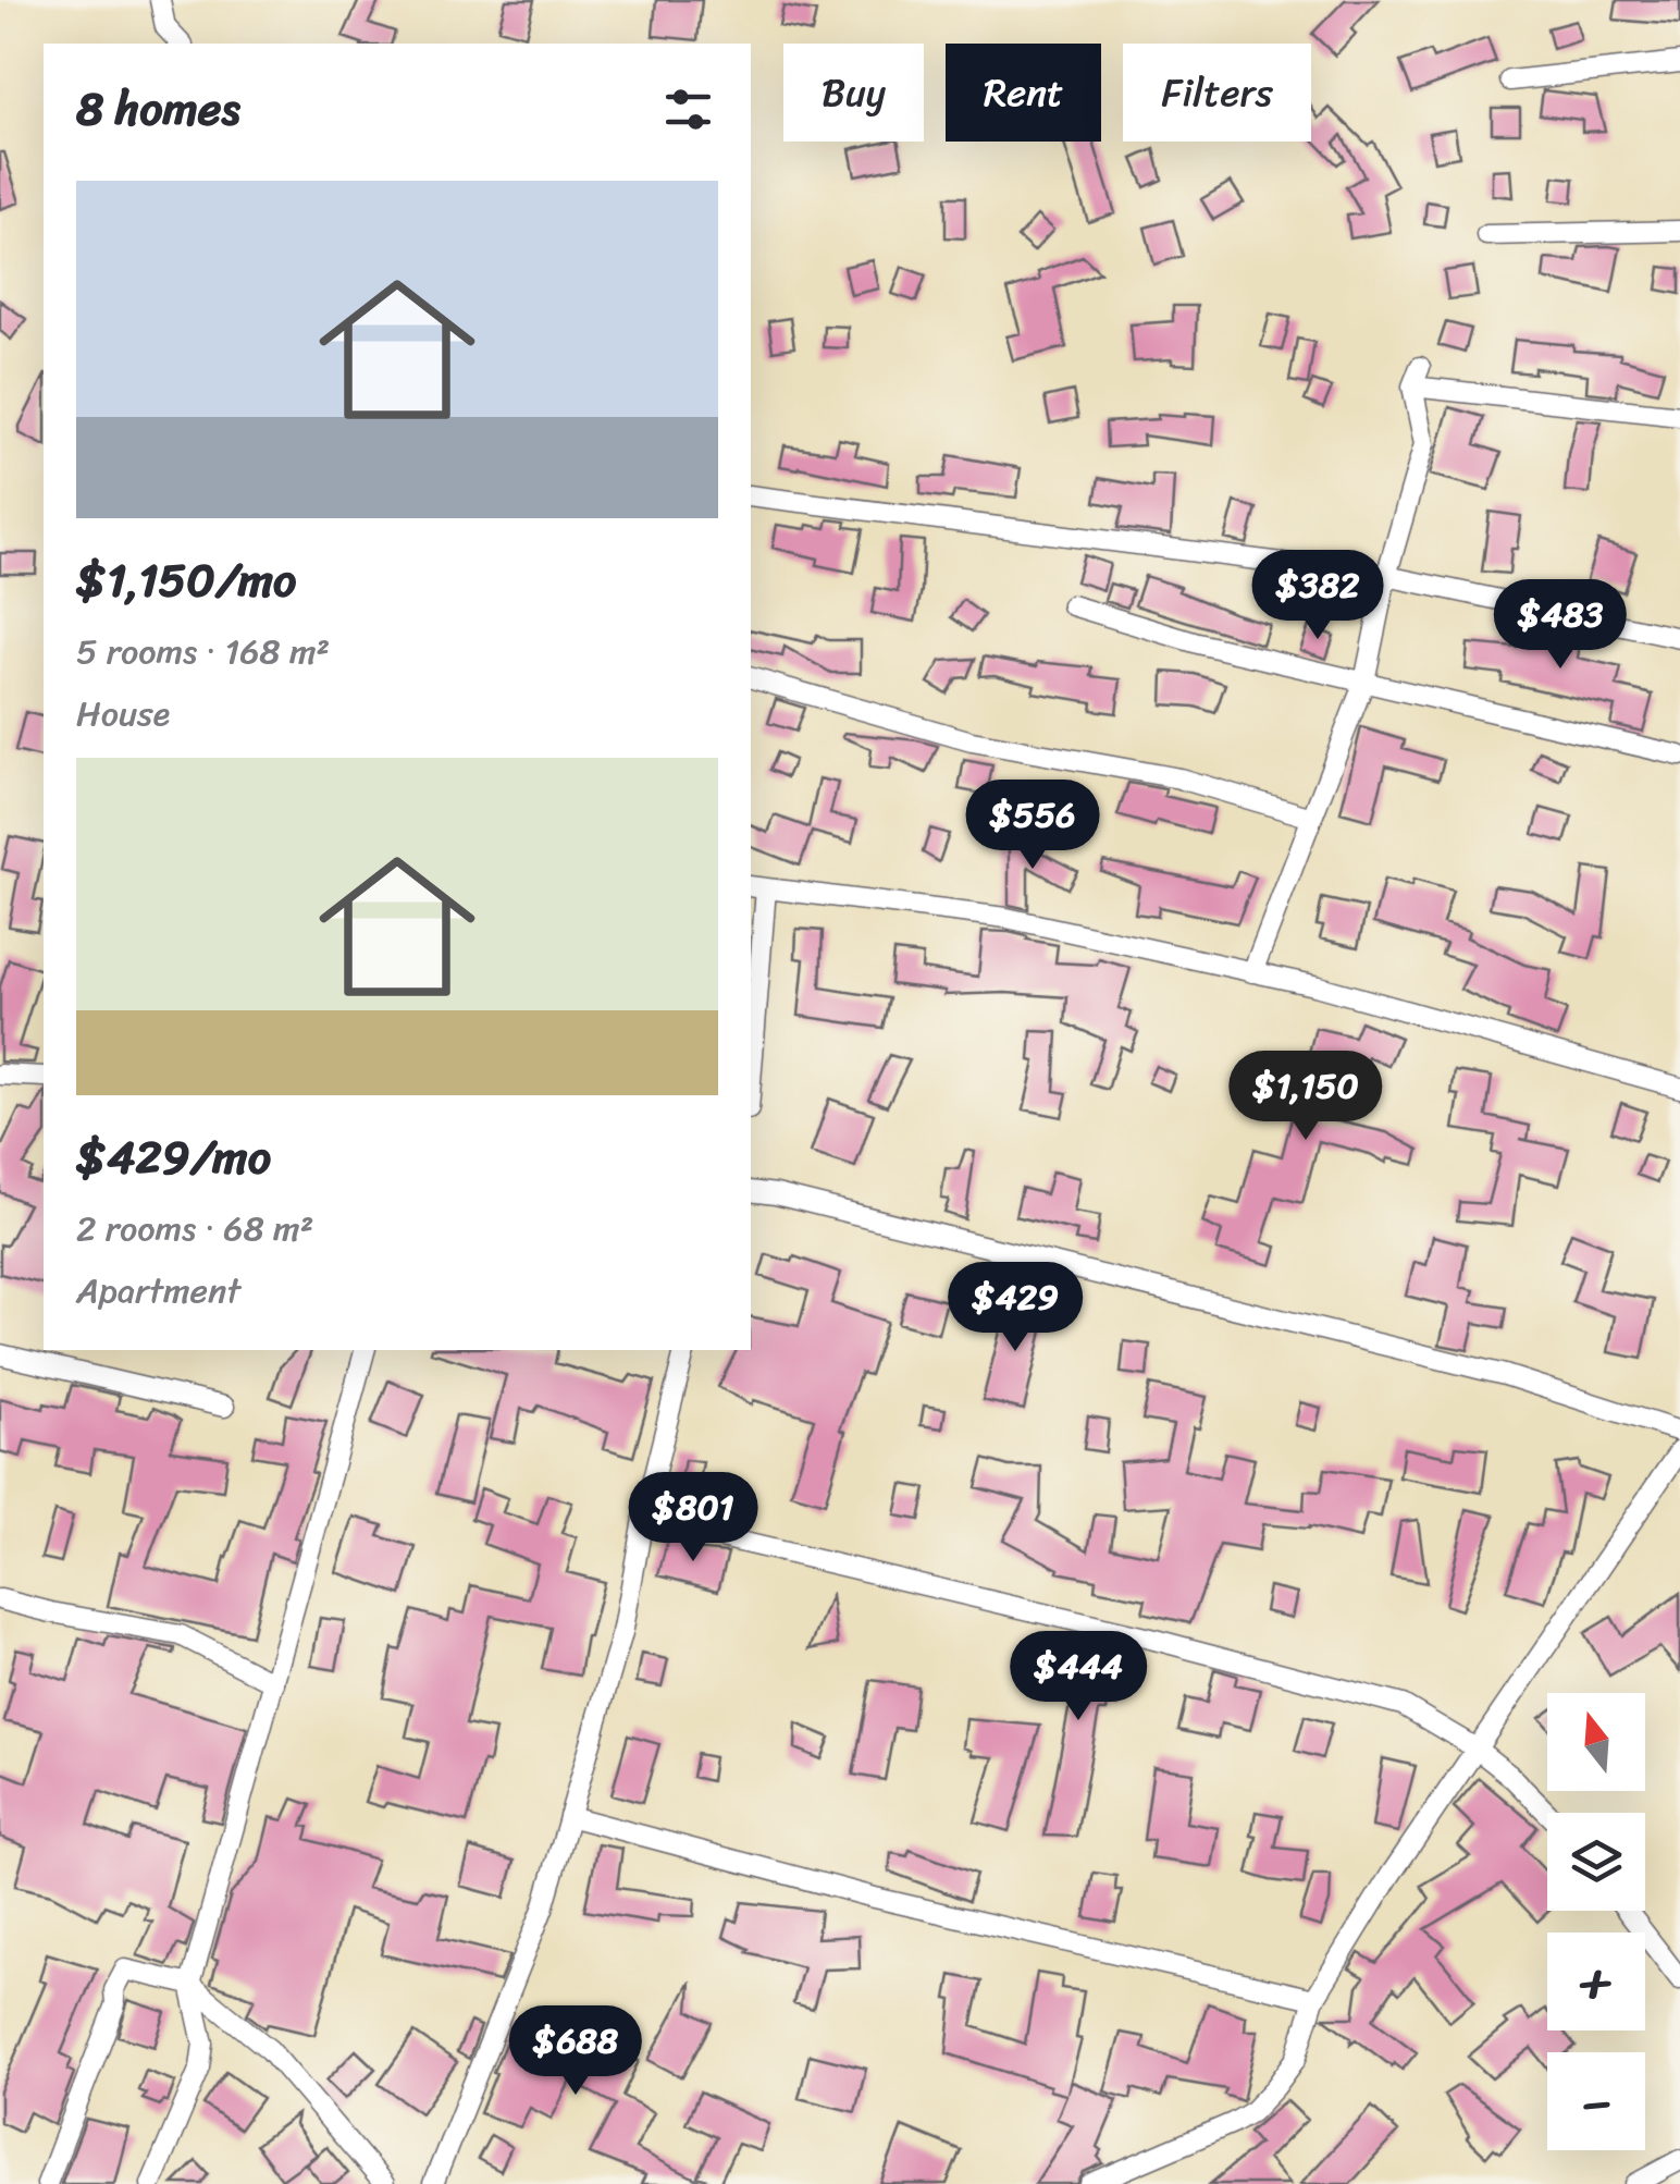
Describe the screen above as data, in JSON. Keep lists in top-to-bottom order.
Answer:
{
  "north": "top",
  "page": {
    "chip": ["Buy", "Rent", "Filters"],
    "heading": "8 homes",
    "list": [
      {
        "name": "$1,150/mo",
        "note": "5 rooms · 168 m² · House"
      },
      {
        "name": "$429/mo",
        "note": "2 rooms · 68 m² · Apartment"
      }
    ],
    "price": [
      "$382",
      "$483",
      "$556",
      "$1,150",
      "$429",
      "$801",
      "$444",
      "$688"
    ],
    "map_buttons": ["+", "−"]
  }
}
